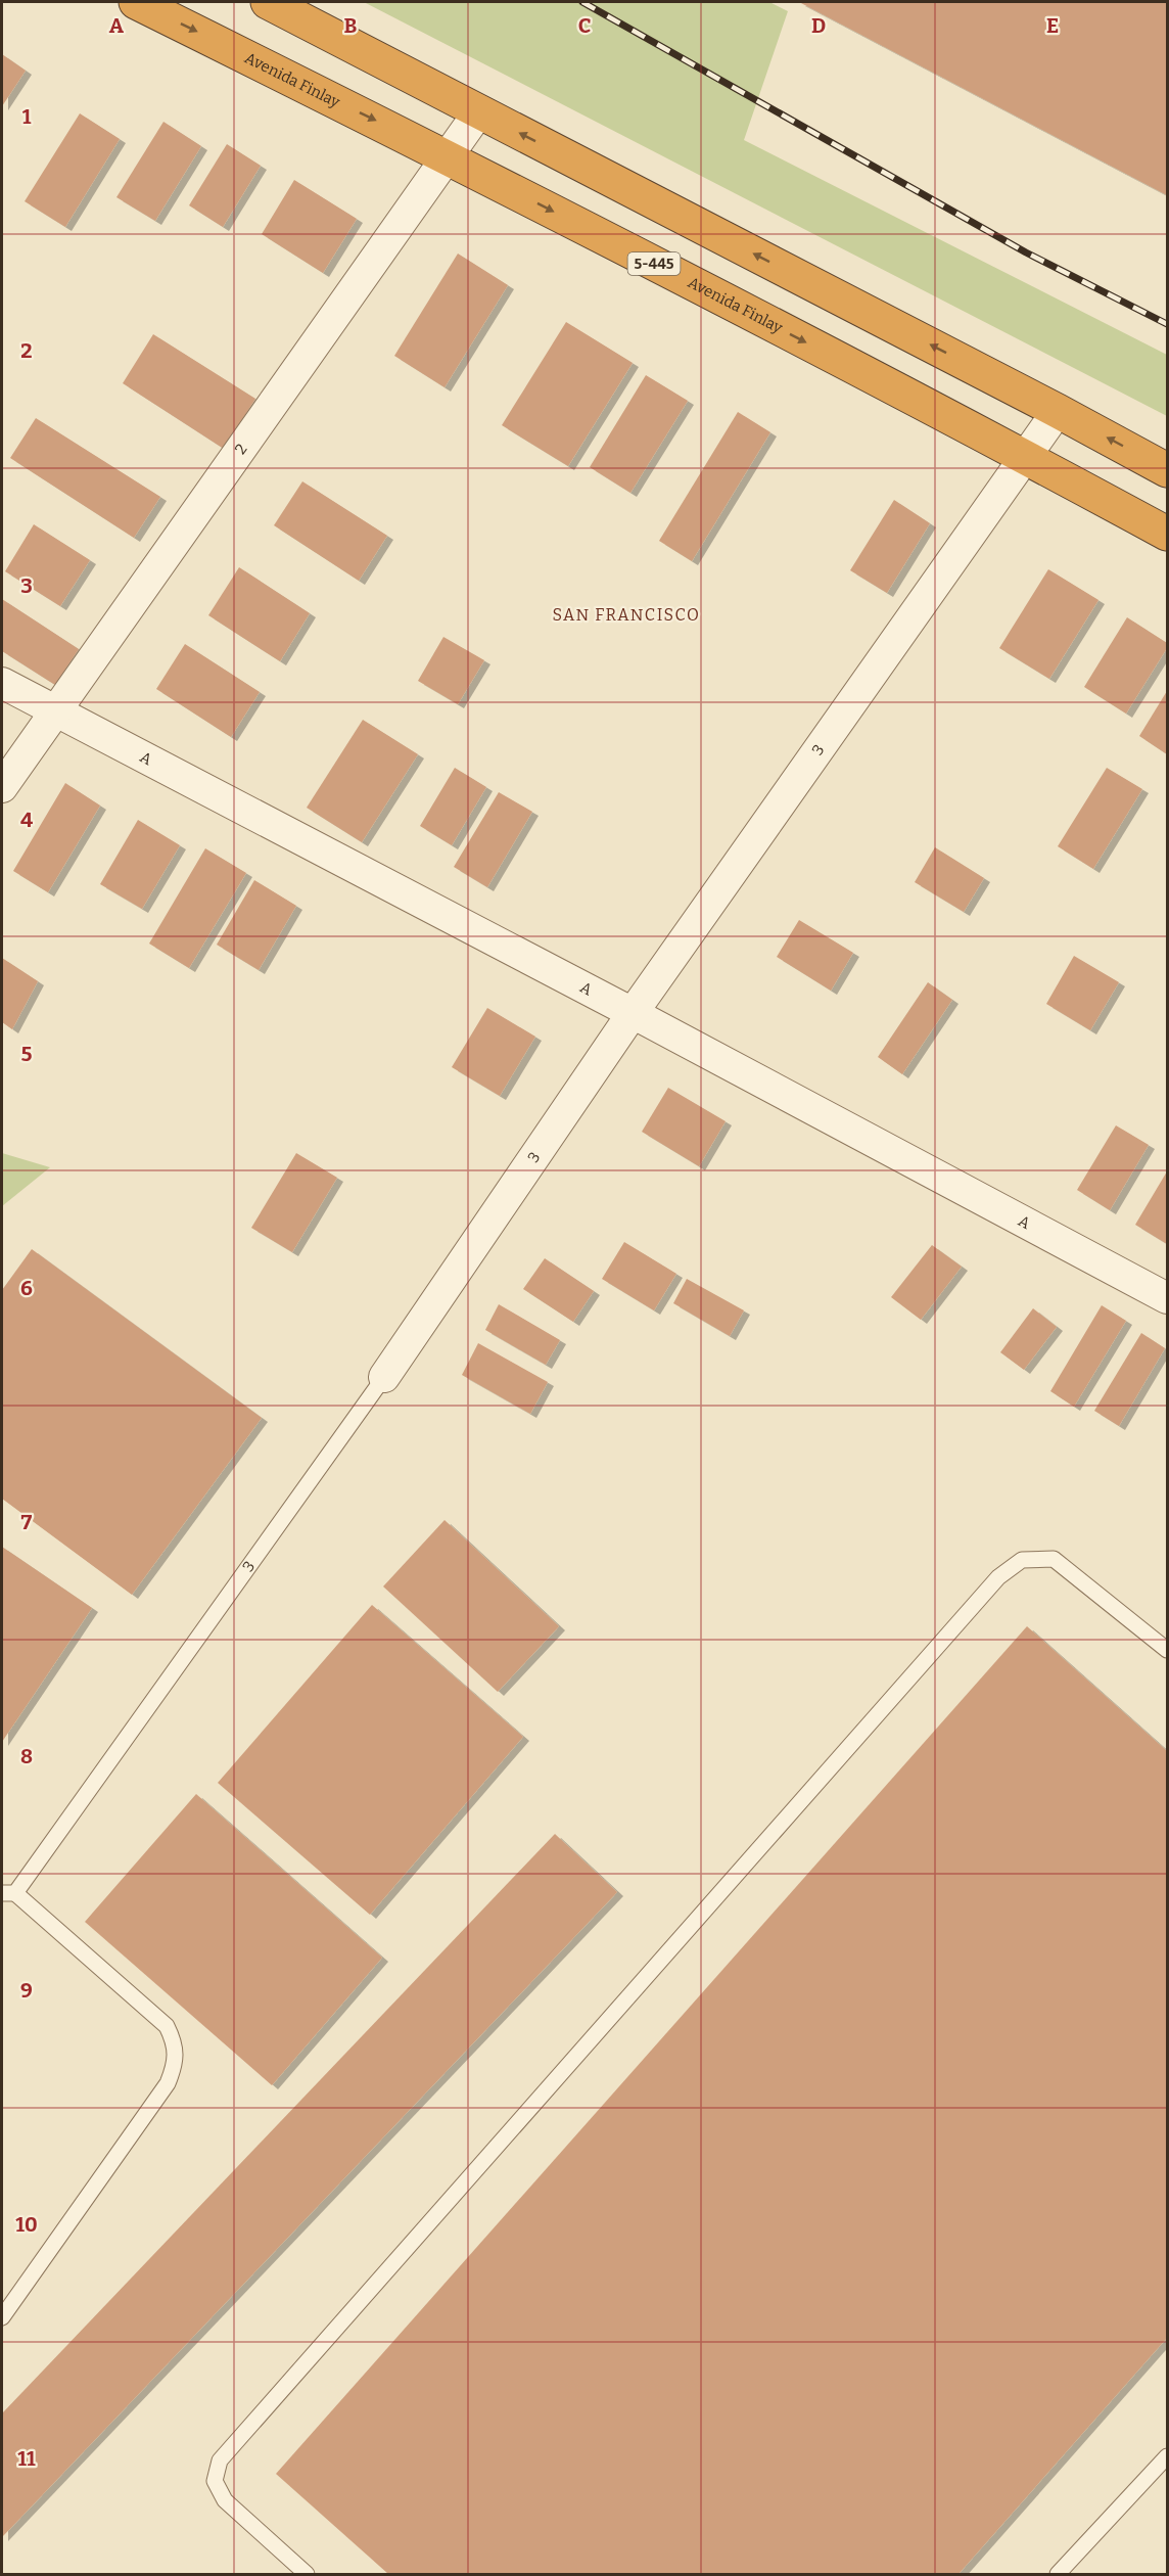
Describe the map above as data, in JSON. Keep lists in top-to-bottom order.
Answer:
{
  "streets": {
    "highway": ["Avenida Finlay", "5-445"],
    "street": ["2", "3", "A"]
  },
  "crossings": [
    ["Avenida Finlay", "2"],
    ["Avenida Finlay", "3"],
    ["2", "A"],
    ["3", "A"]
  ],
  "districts": ["SAN FRANCISCO"],
  "grid": {
    "columns": [
      "A",
      "B",
      "C",
      "D",
      "E"
    ],
    "rows": [
      "1",
      "2",
      "3",
      "4",
      "5",
      "6",
      "7",
      "8",
      "9",
      "10",
      "11"
    ]
  }
}
